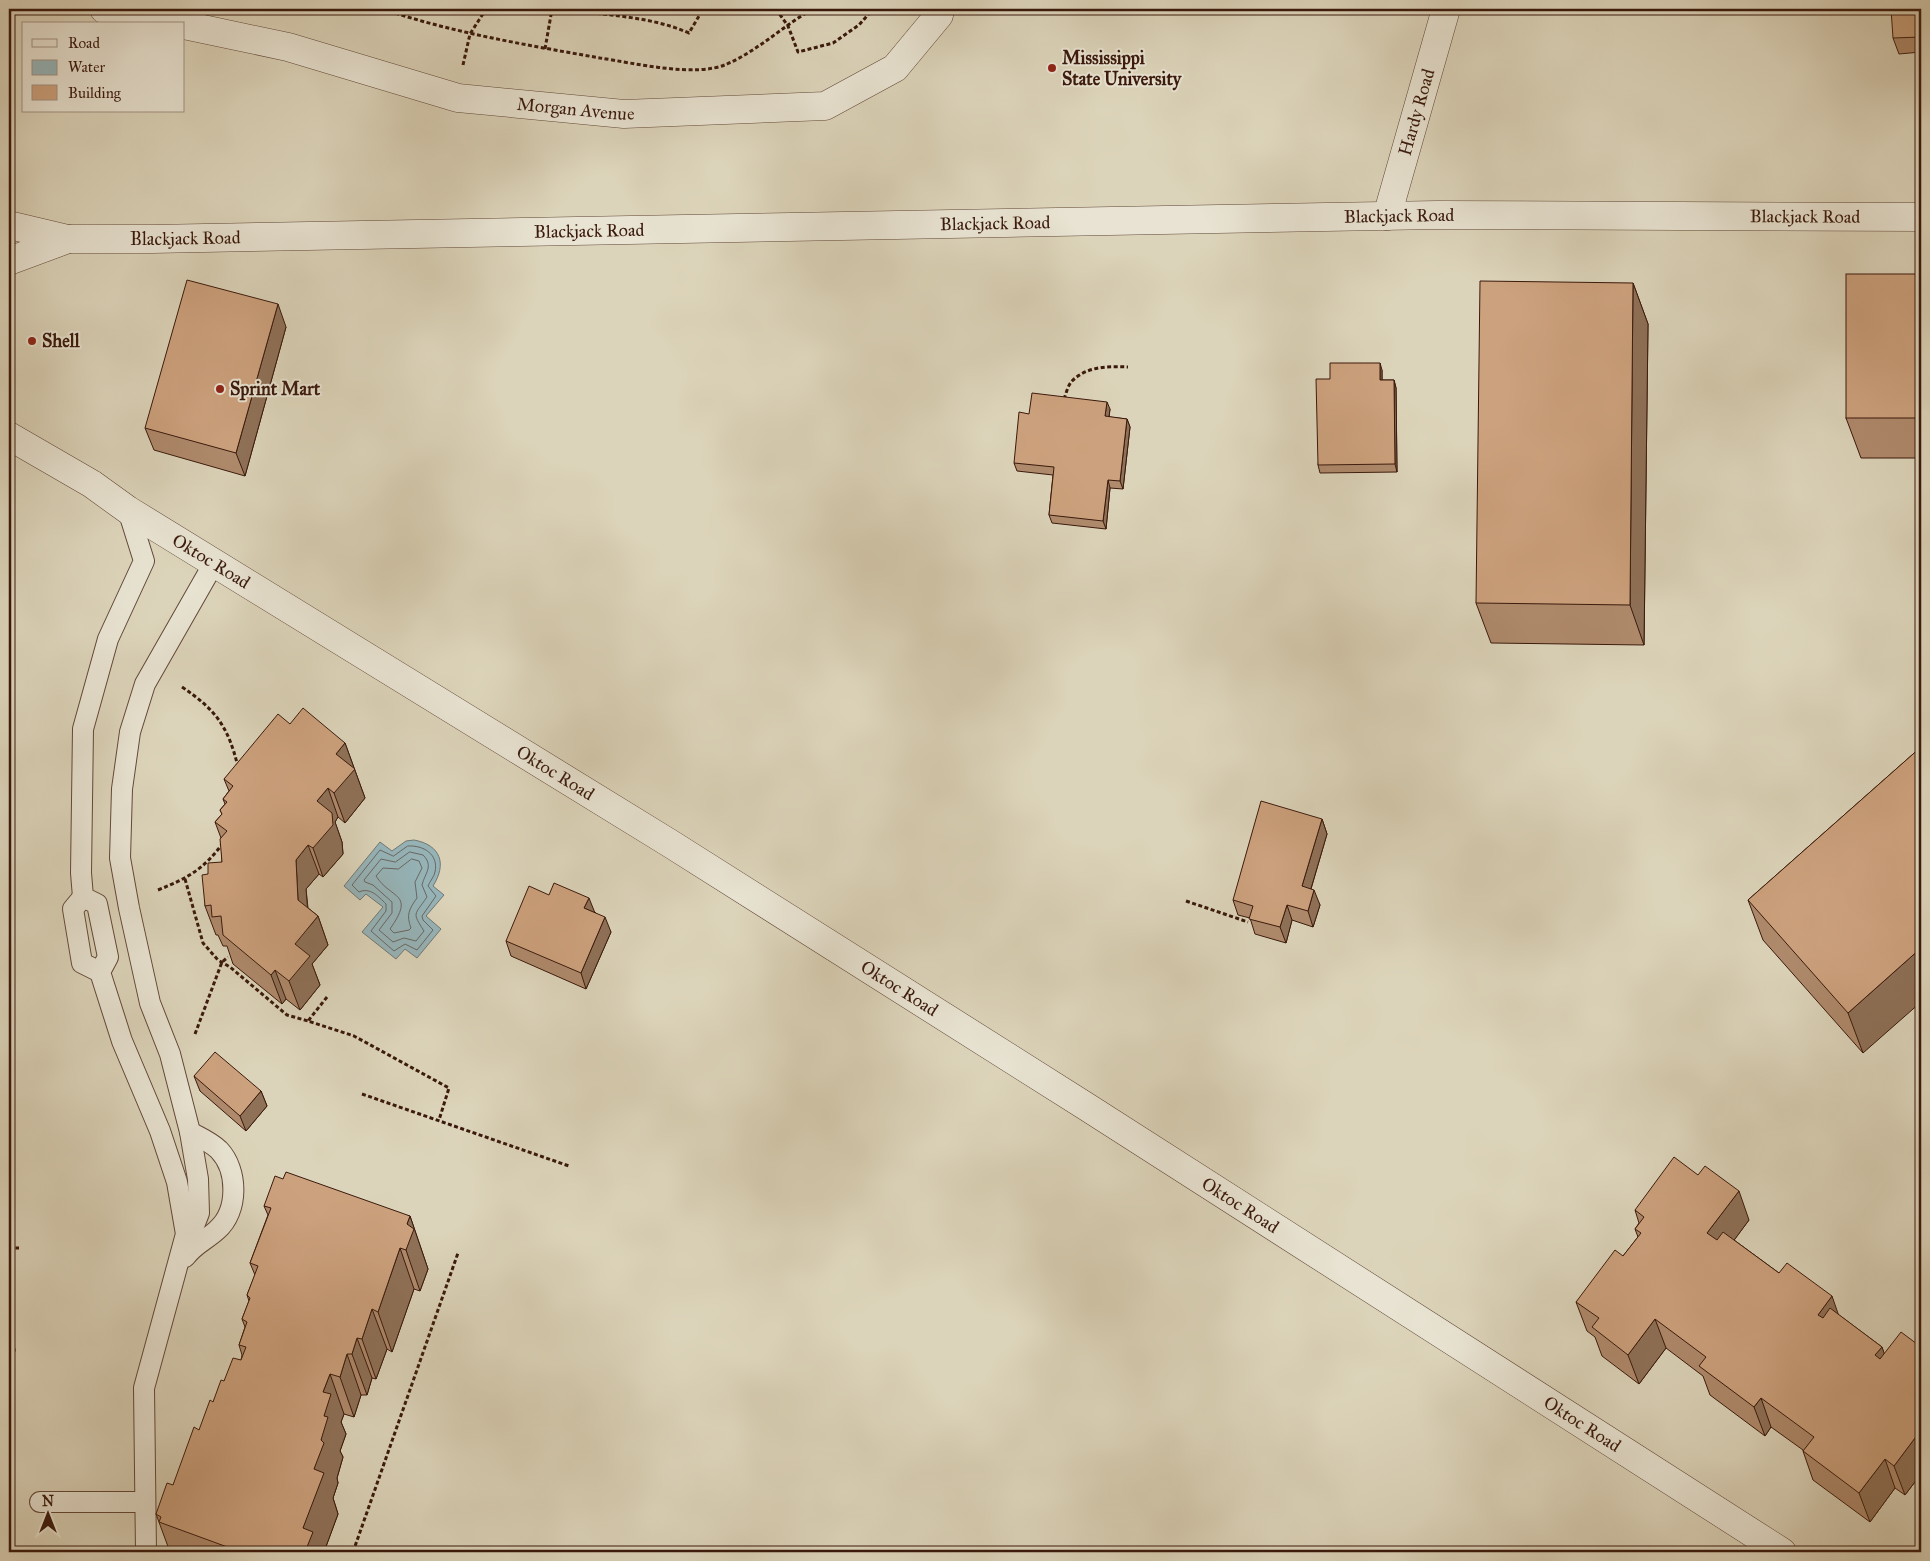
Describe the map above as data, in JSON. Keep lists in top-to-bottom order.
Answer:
{
  "streets": {
    "street": [
      "Morgan Avenue",
      "Hardy Road",
      "Blackjack Road",
      "Oktoc Road"
    ]
  },
  "crossings": [
    ["Hardy Road", "Blackjack Road"]
  ],
  "places": ["Mississippi State University", "Shell", "Sprint Mart"],
  "legend": ["Road", "Water", "Building"],
  "north": "top"
}
